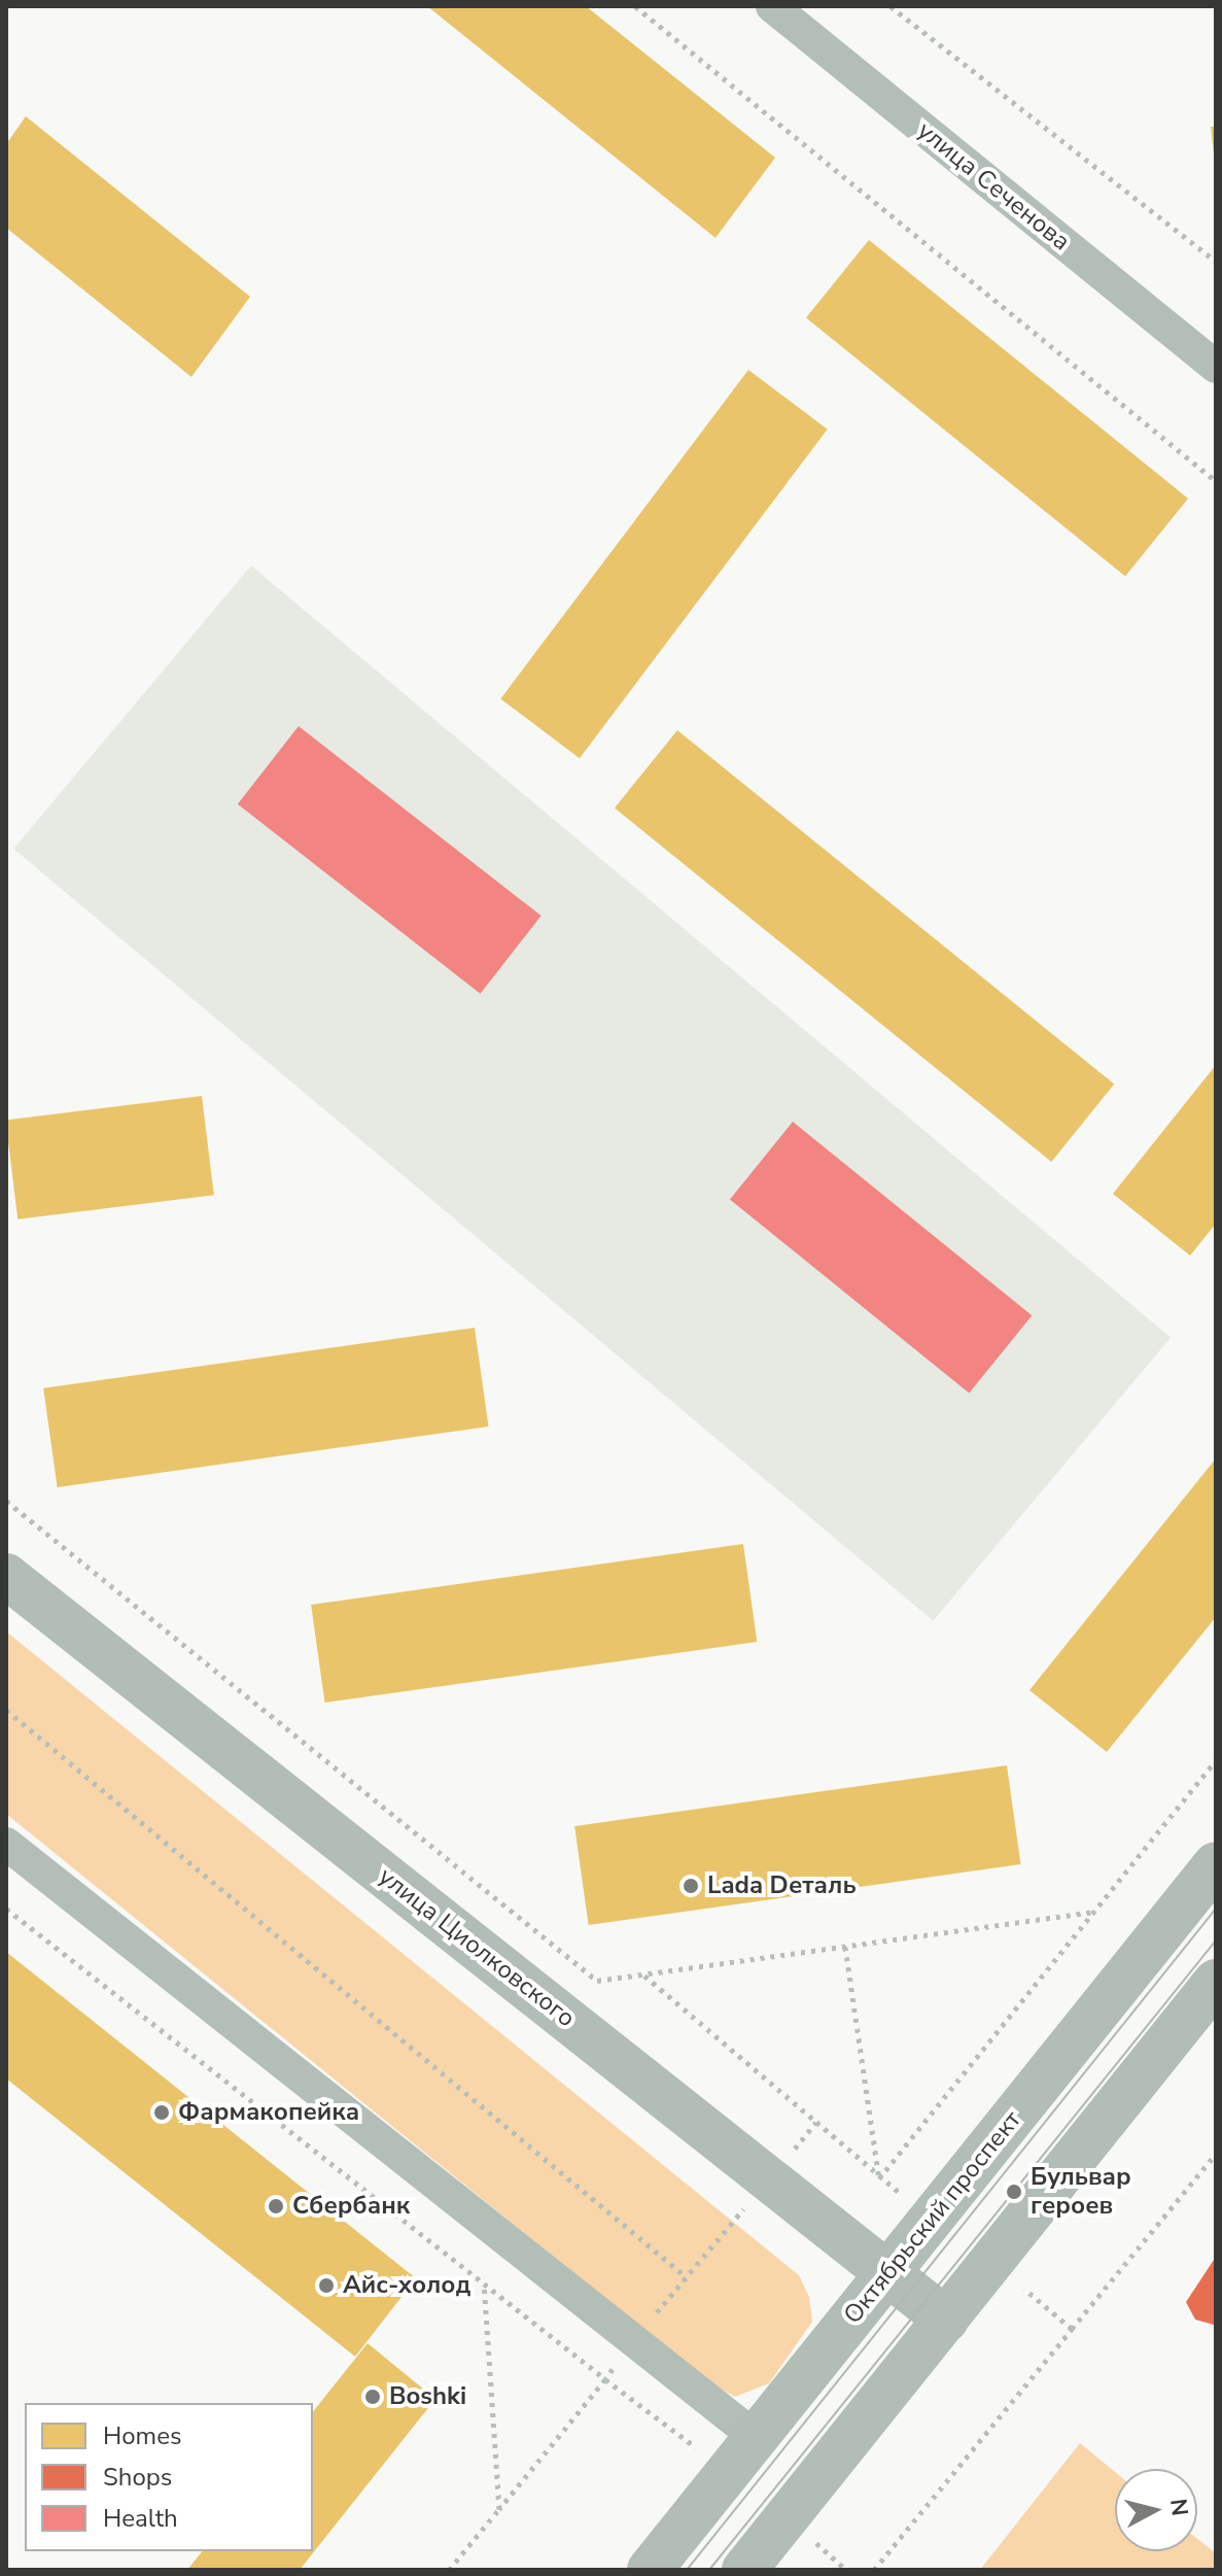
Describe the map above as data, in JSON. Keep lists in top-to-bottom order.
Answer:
{
  "streets": {
    "main road": ["улица Циолковского", "Октябрьский проспект"],
    "street": ["улица Сеченова"]
  },
  "crossings": [
    ["улица Циолковского", "Октябрьский проспект"]
  ],
  "places": [
    "Lada Dеталь",
    "Фармакопейка",
    "Бульвар героев",
    "Сбербанк",
    "Айс-холод",
    "Boshki"
  ],
  "legend": ["Homes", "Shops", "Health"],
  "north": "right"
}
